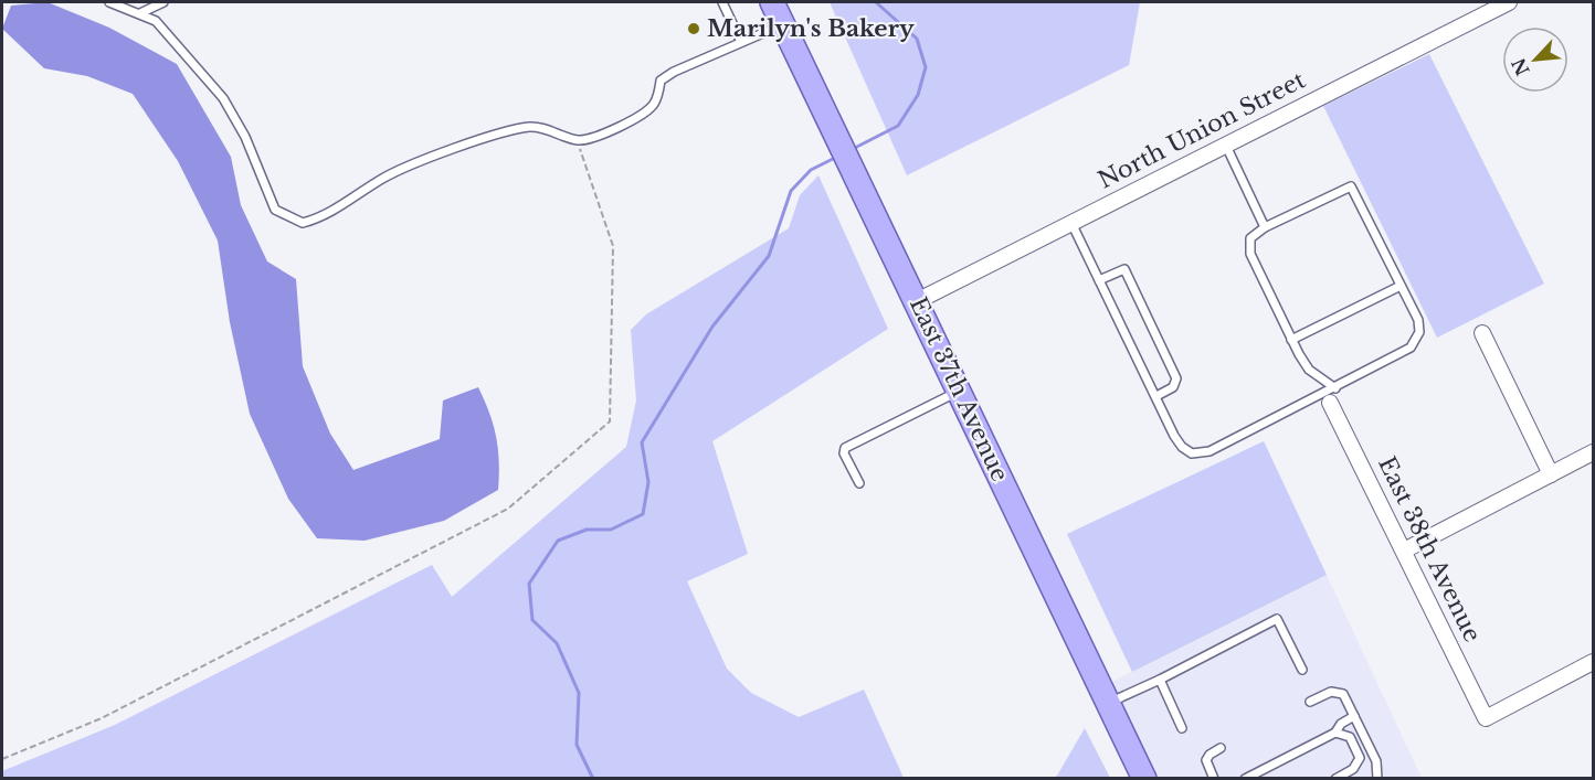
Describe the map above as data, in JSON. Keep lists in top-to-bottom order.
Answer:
{
  "streets": {
    "main road": ["East 37th Avenue"],
    "street": ["North Union Street", "East 38th Avenue"]
  },
  "crossings": [
    ["North Union Street", "East 37th Avenue"]
  ],
  "places": ["Marilyn's Bakery"],
  "north": "bottom left"
}
